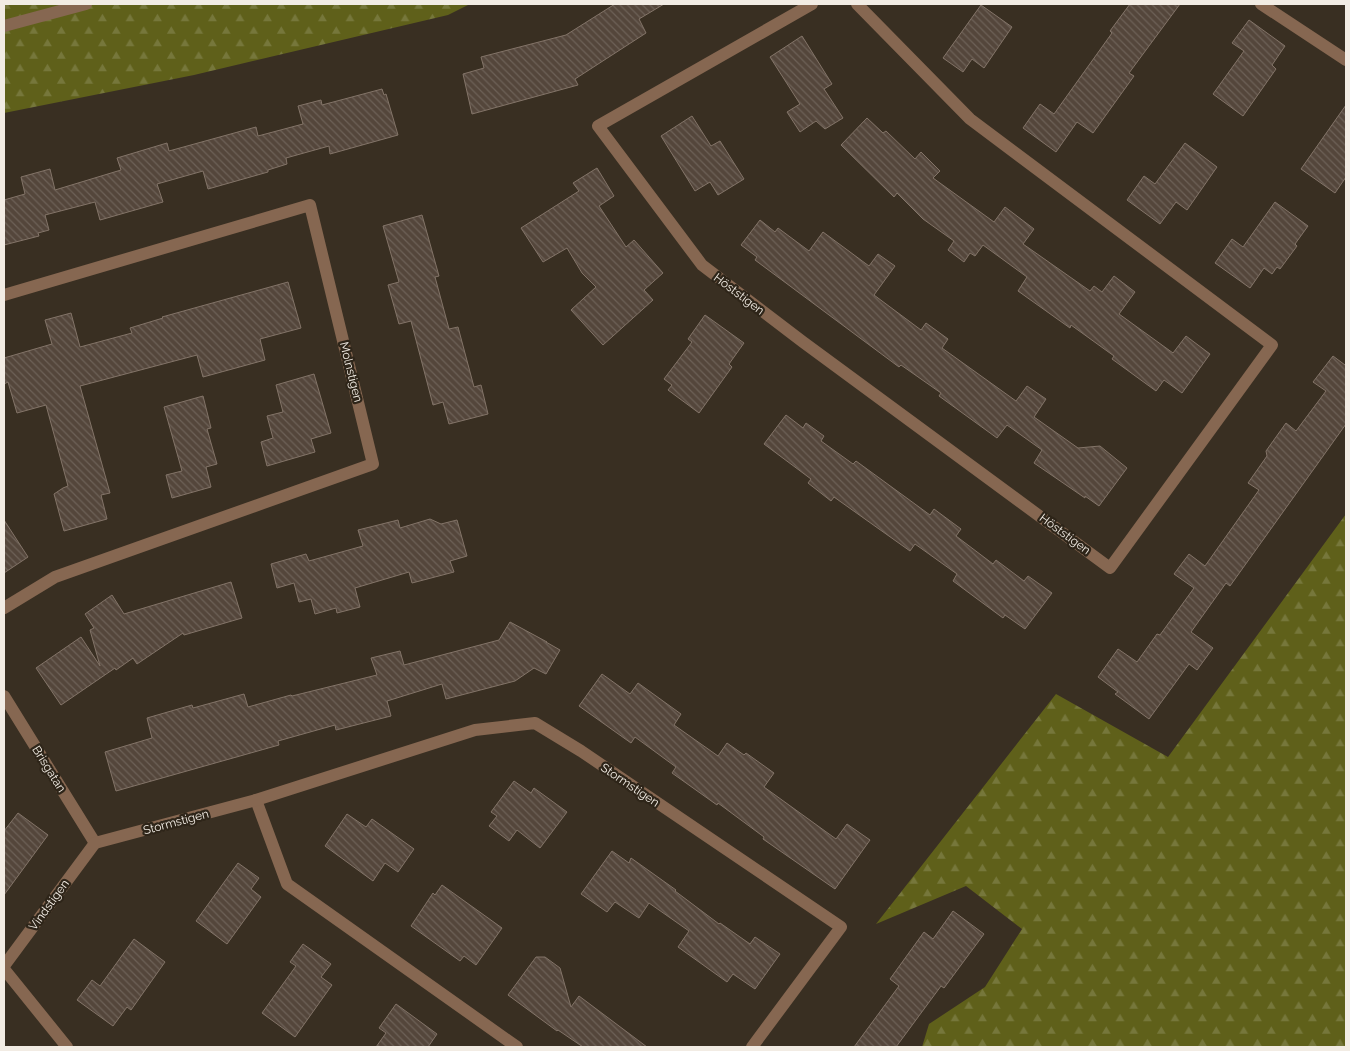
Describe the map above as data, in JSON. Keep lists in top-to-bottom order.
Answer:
{
  "streets": {
    "street": [
      "Höststigen",
      "Molnstigen",
      "Brisgatan",
      "Stormstigen",
      "Vindstigen"
    ]
  },
  "crossings": [
    ["Brisgatan", "Stormstigen"],
    ["Brisgatan", "Vindstigen"],
    ["Stormstigen", "Vindstigen"]
  ]
}
